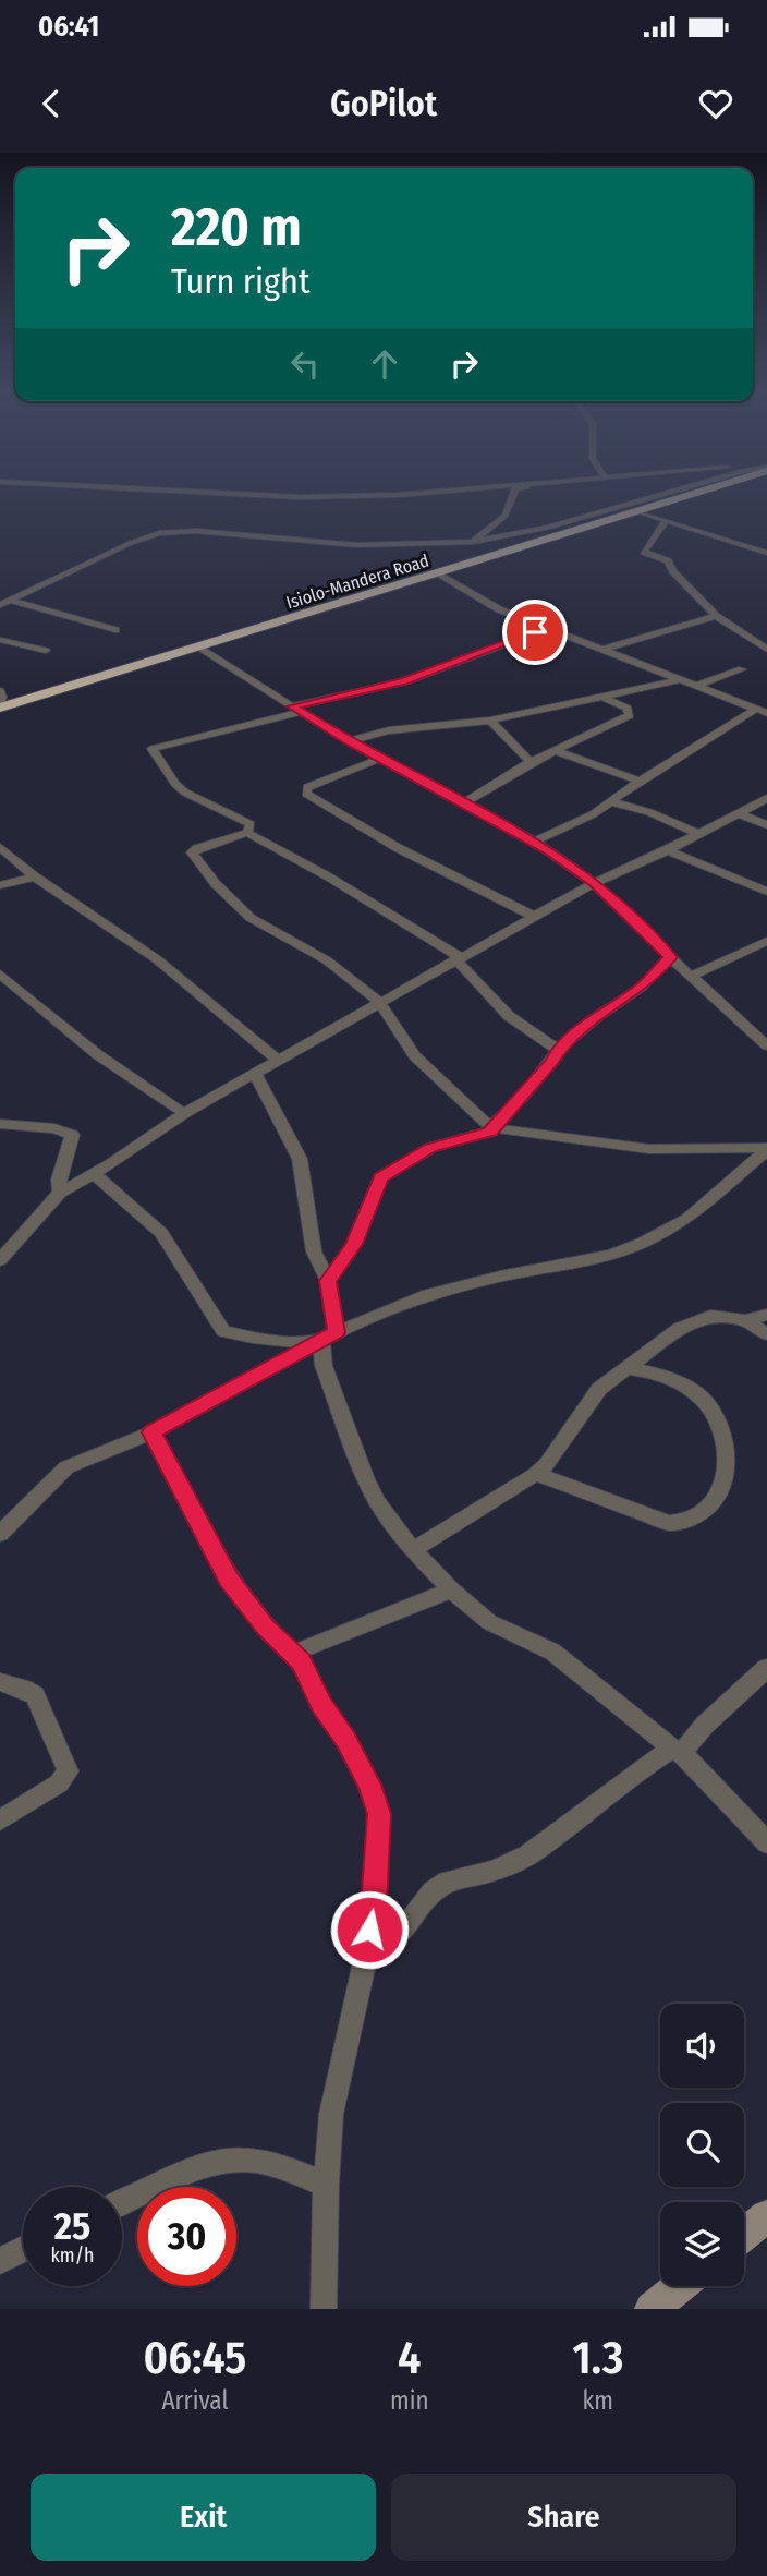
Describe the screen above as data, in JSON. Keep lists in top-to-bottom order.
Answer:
{
  "streets": {
    "highway": ["Isiolo-Mandera Road"]
  },
  "page": {
    "status": "06:41",
    "header": "GoPilot",
    "turn": ["220 m", "Turn right"],
    "speed": "25 km/h",
    "limit": "30",
    "eta": [
      "06:45",
      "Arrival",
      "4",
      "min",
      "1.3",
      "km"
    ],
    "buttons": ["Exit", "Share"]
  }
}
